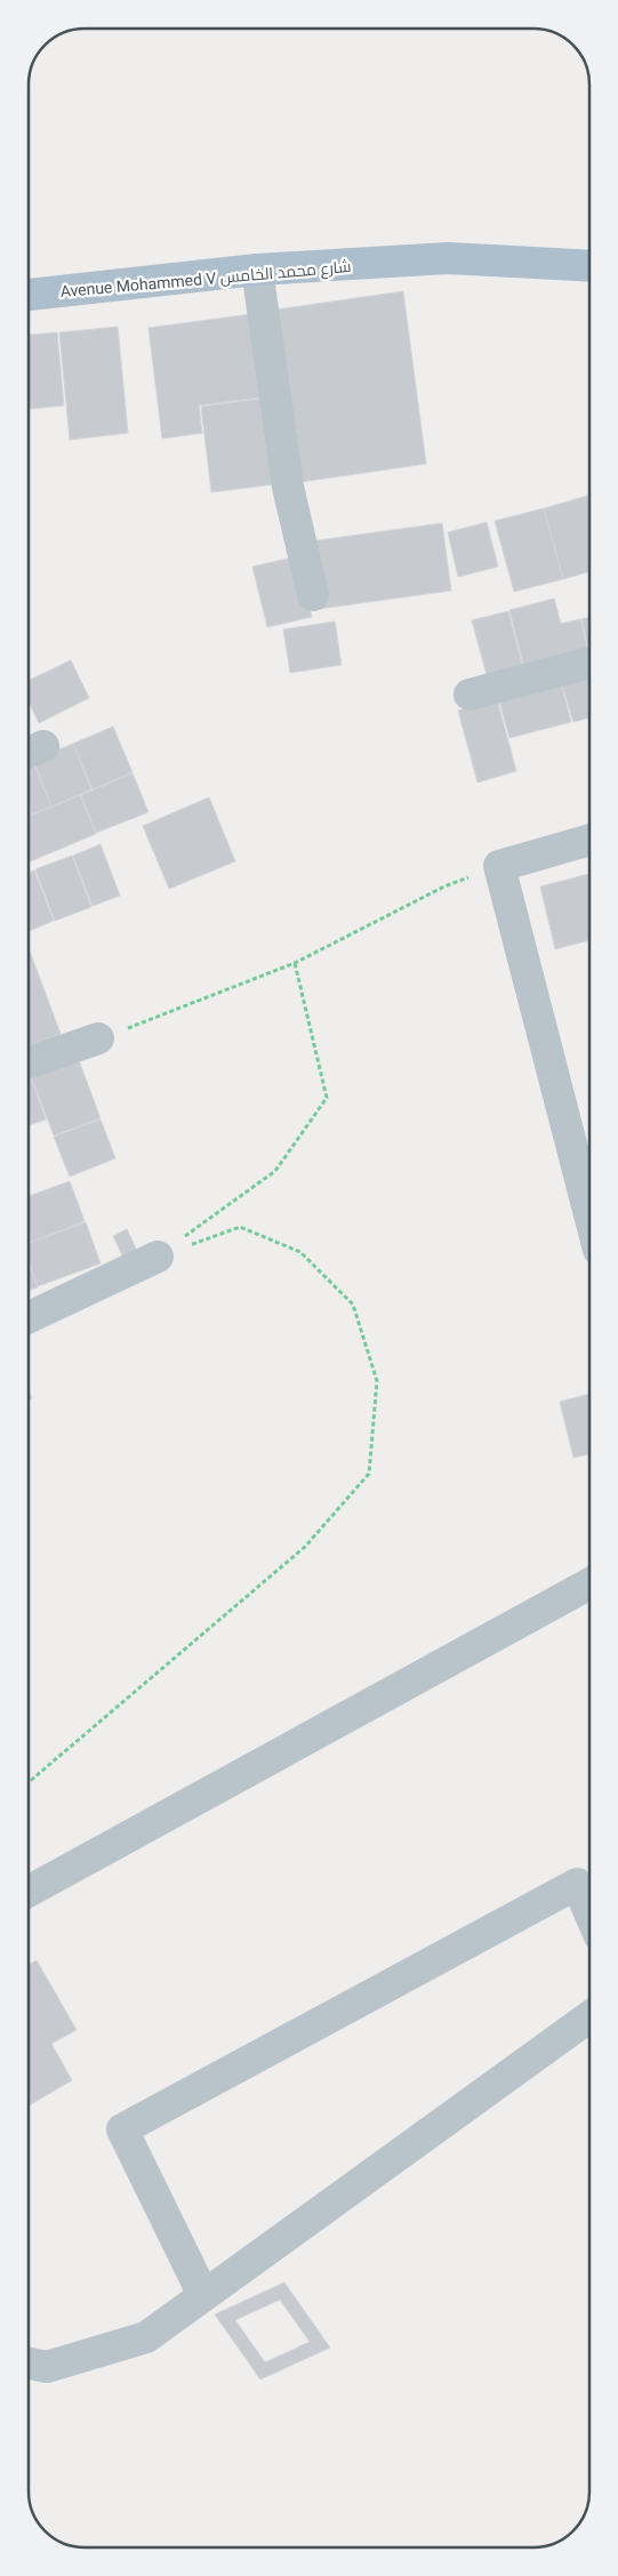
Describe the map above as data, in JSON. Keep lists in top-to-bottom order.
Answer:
{
  "streets": {
    "main road": ["Avenue Mohammed V شارع محمد الخامس"]
  }
}
